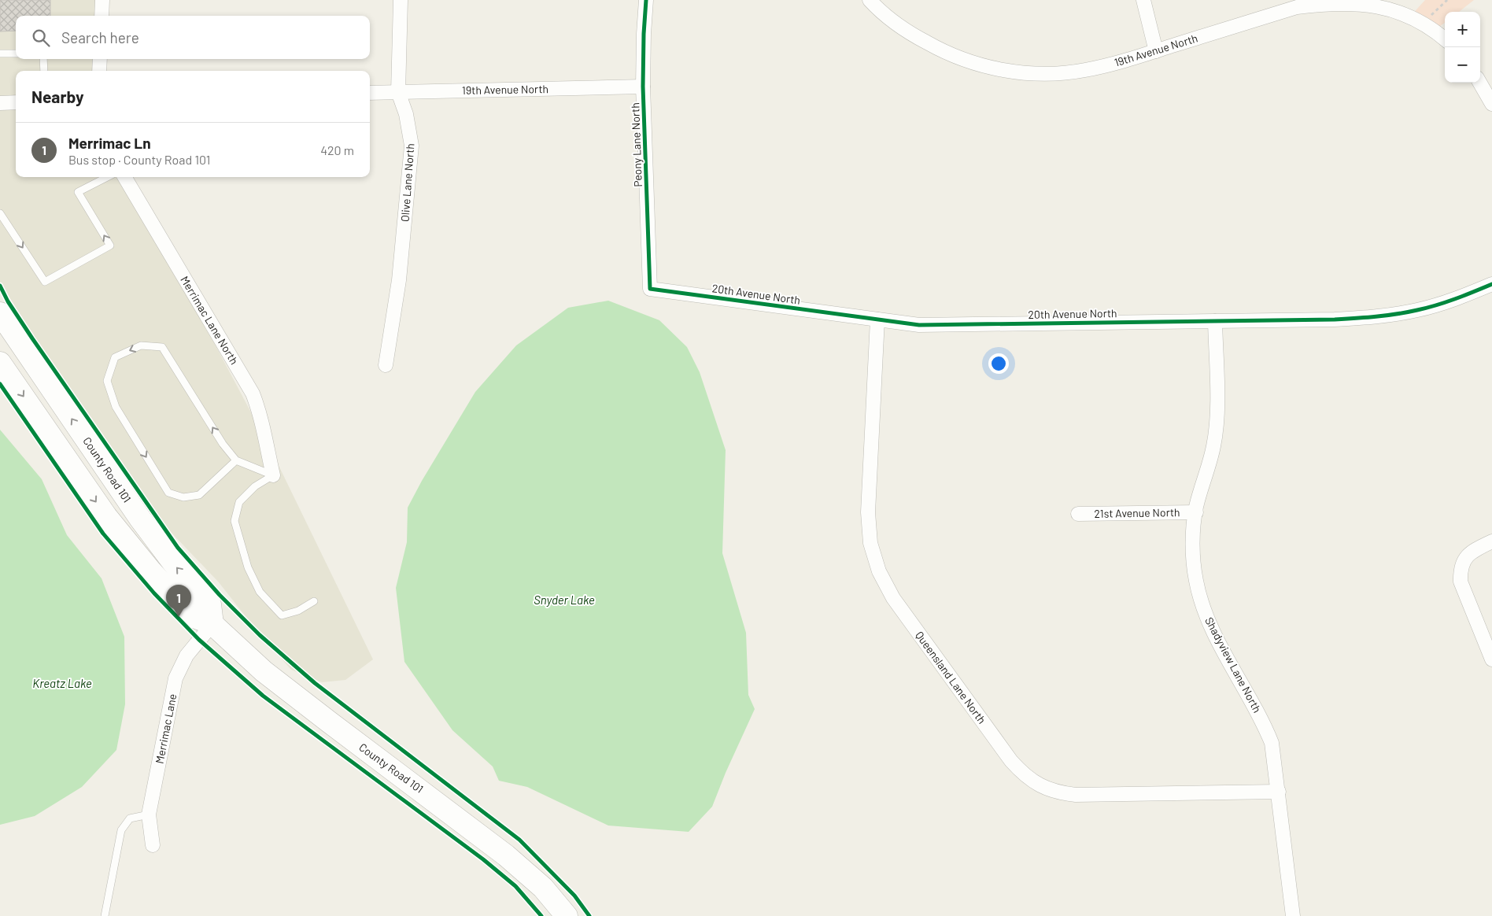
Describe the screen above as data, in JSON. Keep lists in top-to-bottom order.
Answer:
{
  "streets": {
    "main road": ["County Road 101"],
    "street": [
      "19th Avenue North",
      "Peony Lane North",
      "Olive Lane North",
      "20th Avenue North",
      "Merrimac Lane North",
      "21st Avenue North",
      "Shadyview Lane North",
      "Queensland Lane North",
      "Merrimac Lane"
    ]
  },
  "crossings": [
    ["19th Avenue North", "Peony Lane North"],
    ["19th Avenue North", "Olive Lane North"],
    ["Peony Lane North", "20th Avenue North"],
    ["20th Avenue North", "Shadyview Lane North"],
    ["20th Avenue North", "Queensland Lane North"],
    ["County Road 101", "Merrimac Lane"],
    ["21st Avenue North", "Shadyview Lane North"],
    ["Shadyview Lane North", "Queensland Lane North"]
  ],
  "water": ["Snyder Lake", "Kreatz Lake"],
  "page": {
    "map_buttons": ["+", "−"],
    "search": "Search here",
    "heading": "Nearby",
    "list": [
      {
        "mark": "1",
        "name": "Merrimac Ln",
        "note": "Bus stop · County Road 101",
        "value": "420 m"
      }
    ],
    "pins": "1"
  }
}
